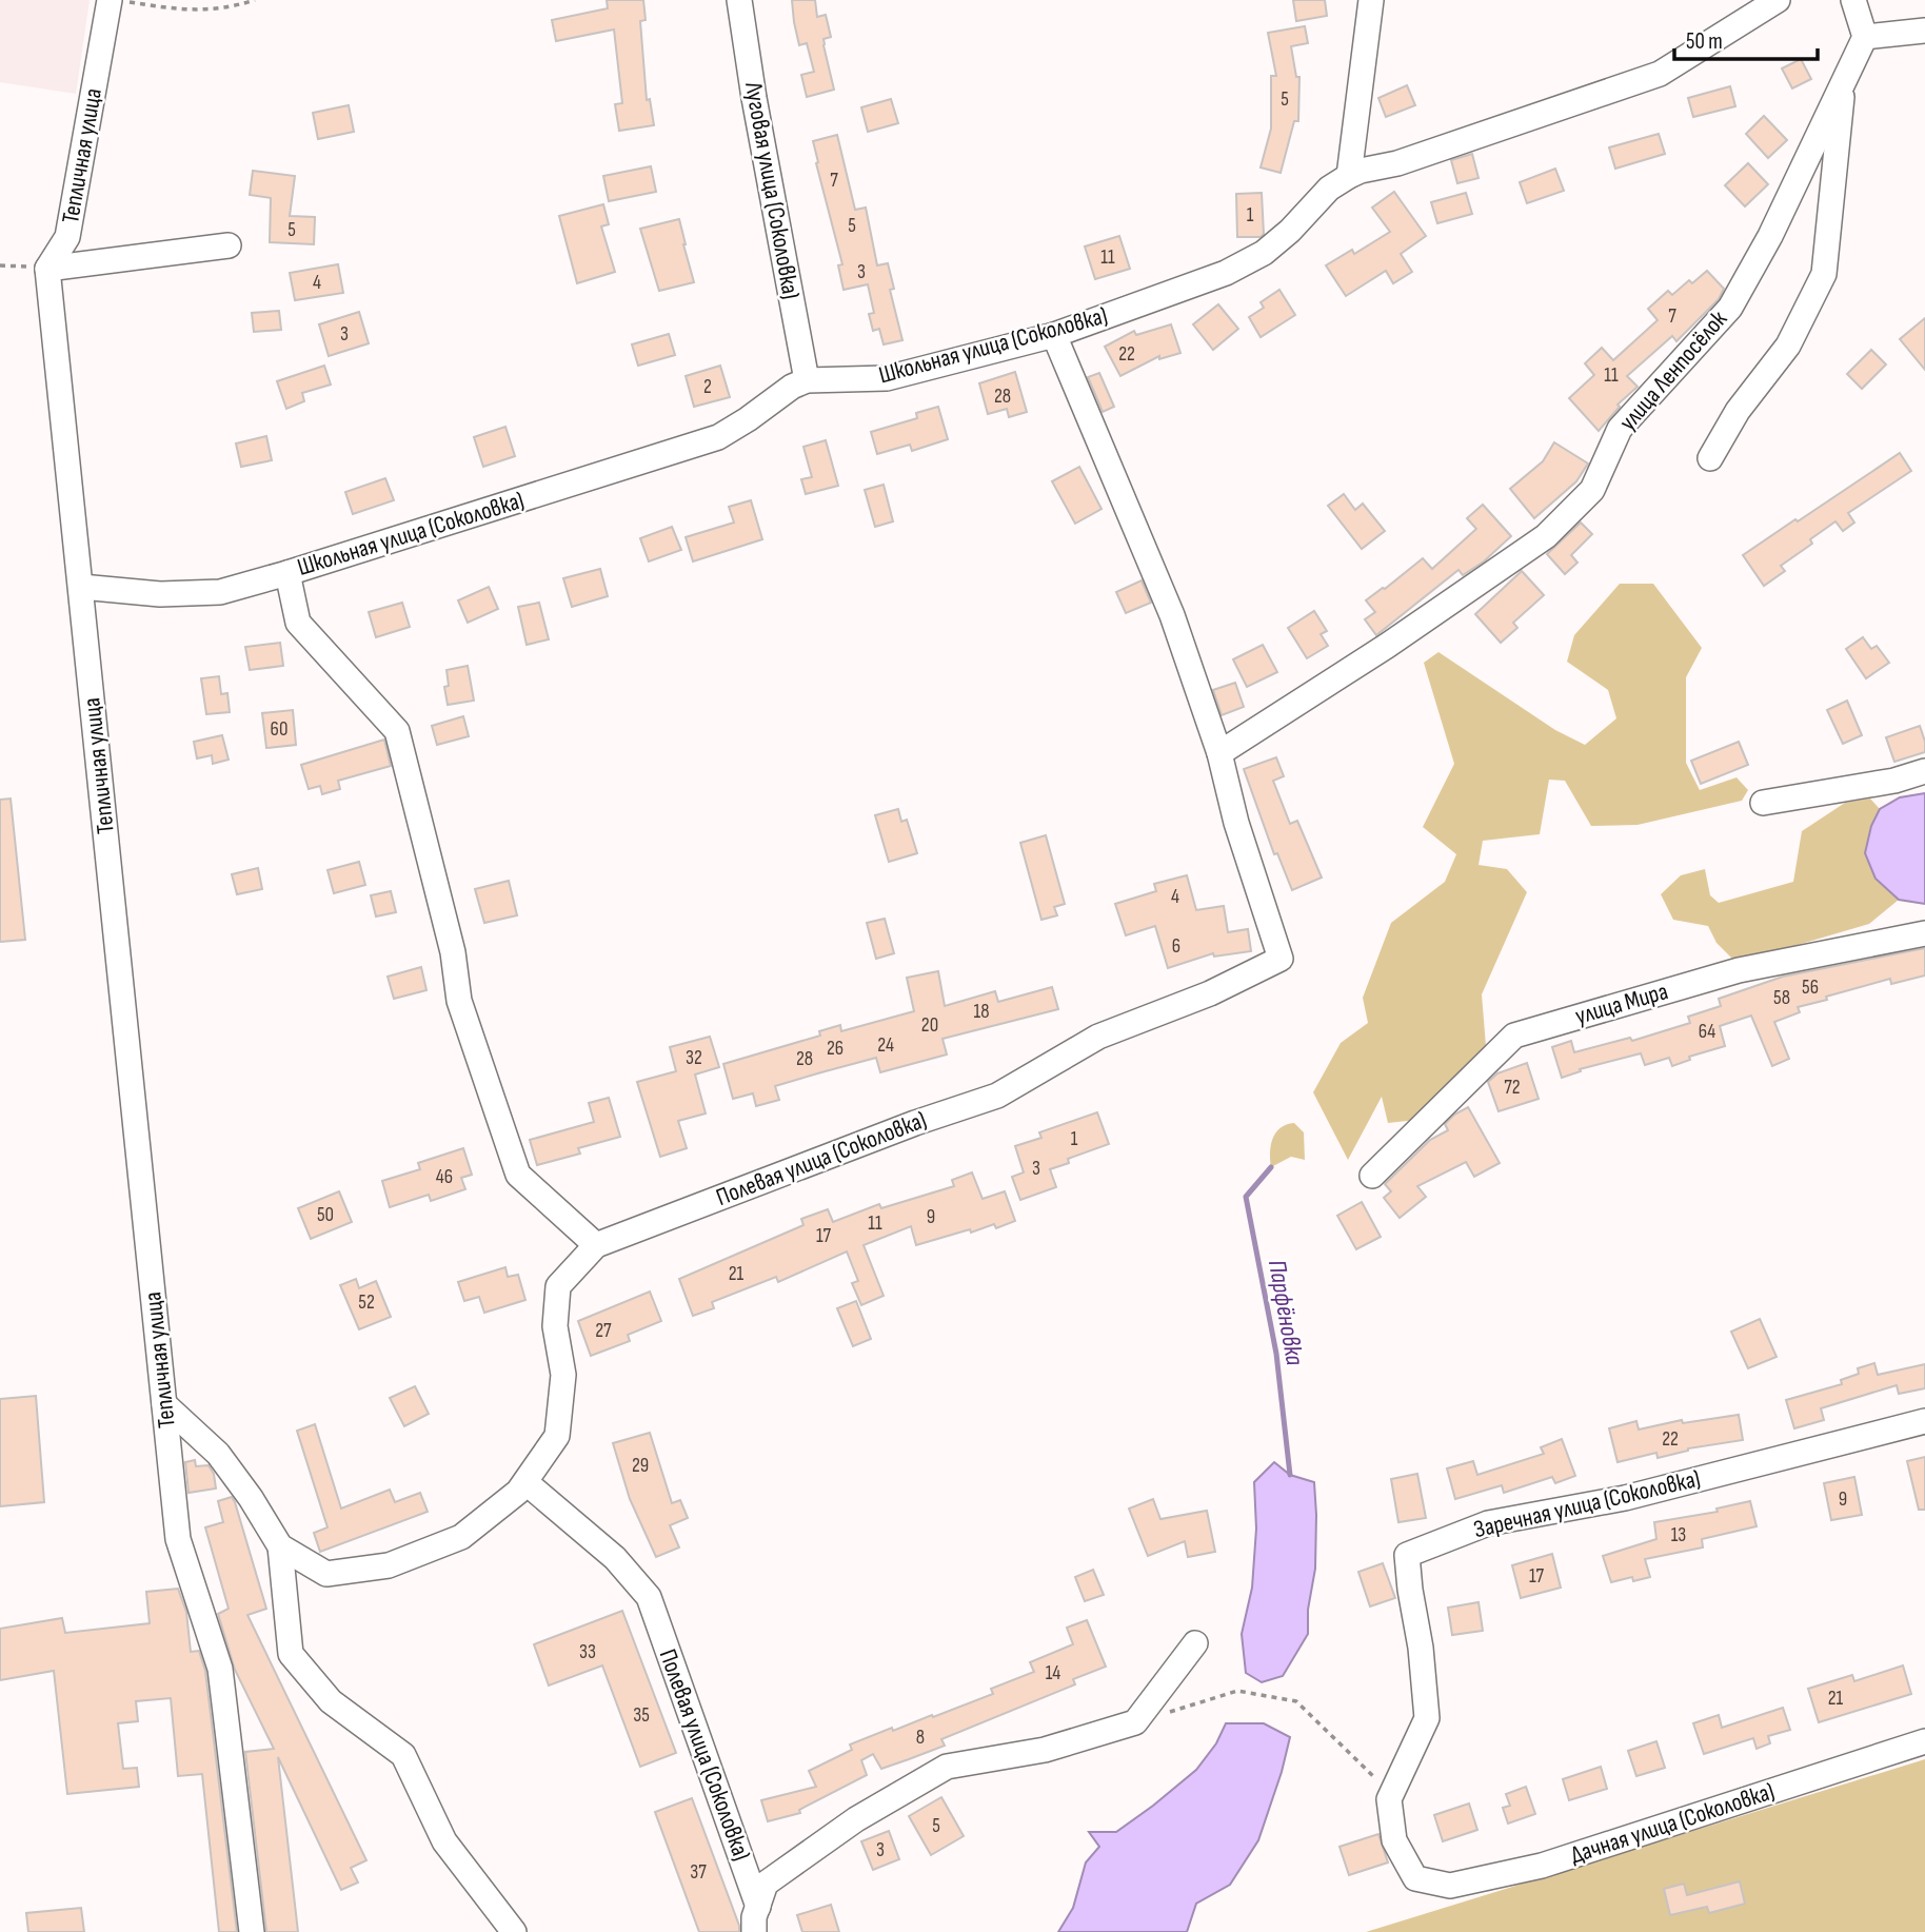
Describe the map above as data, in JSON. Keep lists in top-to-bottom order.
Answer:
{
  "streets": {
    "street": [
      "Тепличная улица",
      "Луговая улица (Соколовка)",
      "Школьная улица (Соколовка)",
      "улица Ленпосёлок",
      "улица Мира",
      "Полевая улица (Соколовка)",
      "Заречная улица (Соколовка)",
      "Дачная улица (Соколовка)"
    ]
  },
  "crossings": [
    ["Тепличная улица", "Школьная улица (Соколовка)"],
    ["Тепличная улица", "Полевая улица (Соколовка)"],
    ["Луговая улица (Соколовка)", "Школьная улица (Соколовка)"],
    ["улица Ленпосёлок", "Полевая улица (Соколовка)"],
    ["Заречная улица (Соколовка)", "Дачная улица (Соколовка)"]
  ],
  "water": ["Парфёновка"],
  "house_numbers": [
    "5",
    "7",
    "1",
    "5",
    "5",
    "11",
    "3",
    "4",
    "7",
    "3",
    "22",
    "11",
    "2",
    "28",
    "60",
    "4",
    "6",
    "56",
    "58",
    "18",
    "20",
    "64",
    "24",
    "26",
    "32",
    "28",
    "72",
    "1",
    "3",
    "46",
    "50",
    "9",
    "11",
    "17",
    "21",
    "52",
    "27",
    "22",
    "29",
    "9",
    "13",
    "17",
    "33",
    "14",
    "21",
    "35",
    "8",
    "5",
    "3",
    "37"
  ],
  "scale_bar": "50 m"
}
